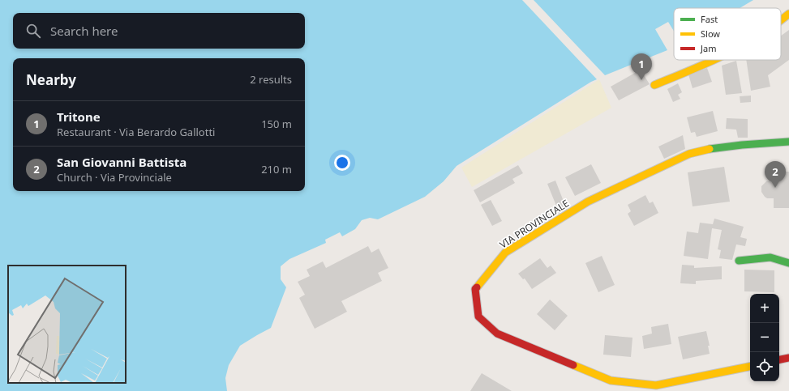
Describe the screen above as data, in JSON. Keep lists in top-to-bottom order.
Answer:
{
  "streets": {
    "main road": ["VIA PROVINCIALE"]
  },
  "legend": ["Fast", "Slow", "Jam"],
  "page": {
    "search": "Search here",
    "pins": ["1", "2"],
    "heading": ["Nearby", "2 results"],
    "list": [
      {
        "mark": "1",
        "name": "Tritone",
        "note": "Restaurant · Via Berardo Gallotti",
        "value": "150 m"
      },
      {
        "mark": "2",
        "name": "San Giovanni Battista",
        "note": "Church · Via Provinciale",
        "value": "210 m"
      }
    ],
    "map_buttons": ["+", "−"]
  }
}
